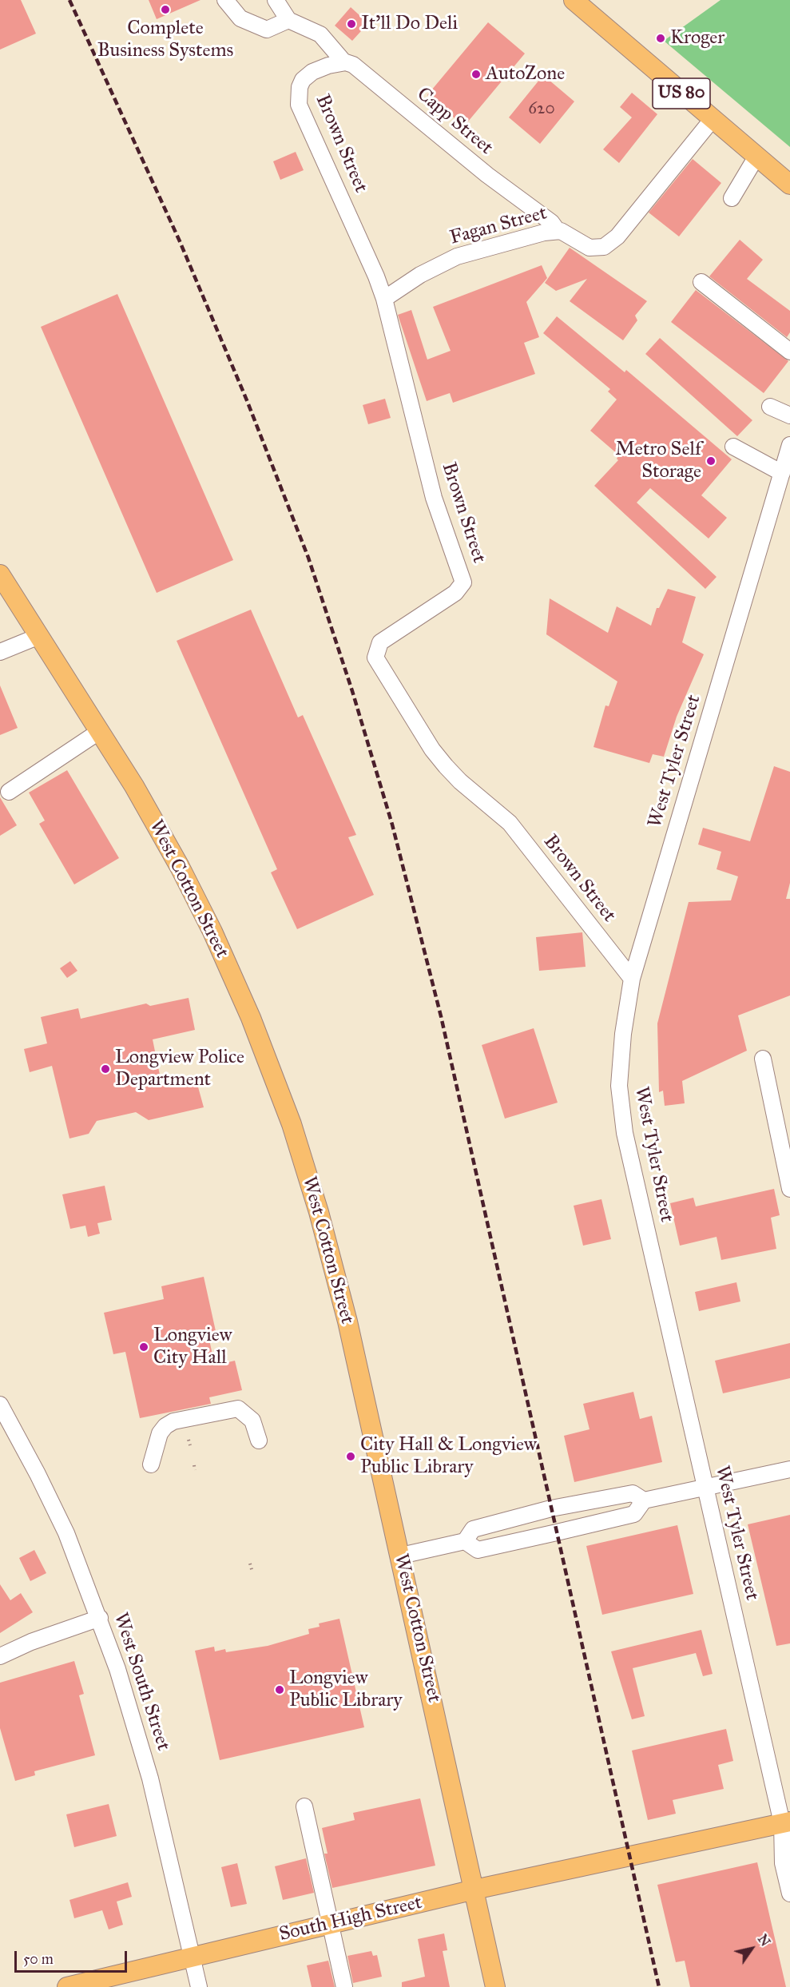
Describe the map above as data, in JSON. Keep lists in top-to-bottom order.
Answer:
{
  "streets": {
    "main road": ["US 80", "West Cotton Street", "South High Street"],
    "street": [
      "Capp Street",
      "Brown Street",
      "Fagan Street",
      "West Tyler Street",
      "West South Street"
    ]
  },
  "crossings": [
    ["US 80", "Fagan Street"],
    ["Capp Street", "Brown Street"],
    ["Capp Street", "Fagan Street"],
    ["Brown Street", "Fagan Street"],
    ["Brown Street", "West Tyler Street"],
    ["West Tyler Street", "South High Street"],
    ["West Cotton Street", "South High Street"],
    ["West South Street", "South High Street"]
  ],
  "places": [
    "Complete Business Systems",
    "It'll Do Deli",
    "Kroger",
    "AutoZone",
    "Metro Self Storage",
    "Longview Police Department",
    "Longview City Hall",
    "City Hall & Longview Public Library",
    "Longview Public Library"
  ],
  "house_numbers": ["620"],
  "scale_bar": "50 m",
  "north": "top right"
}
